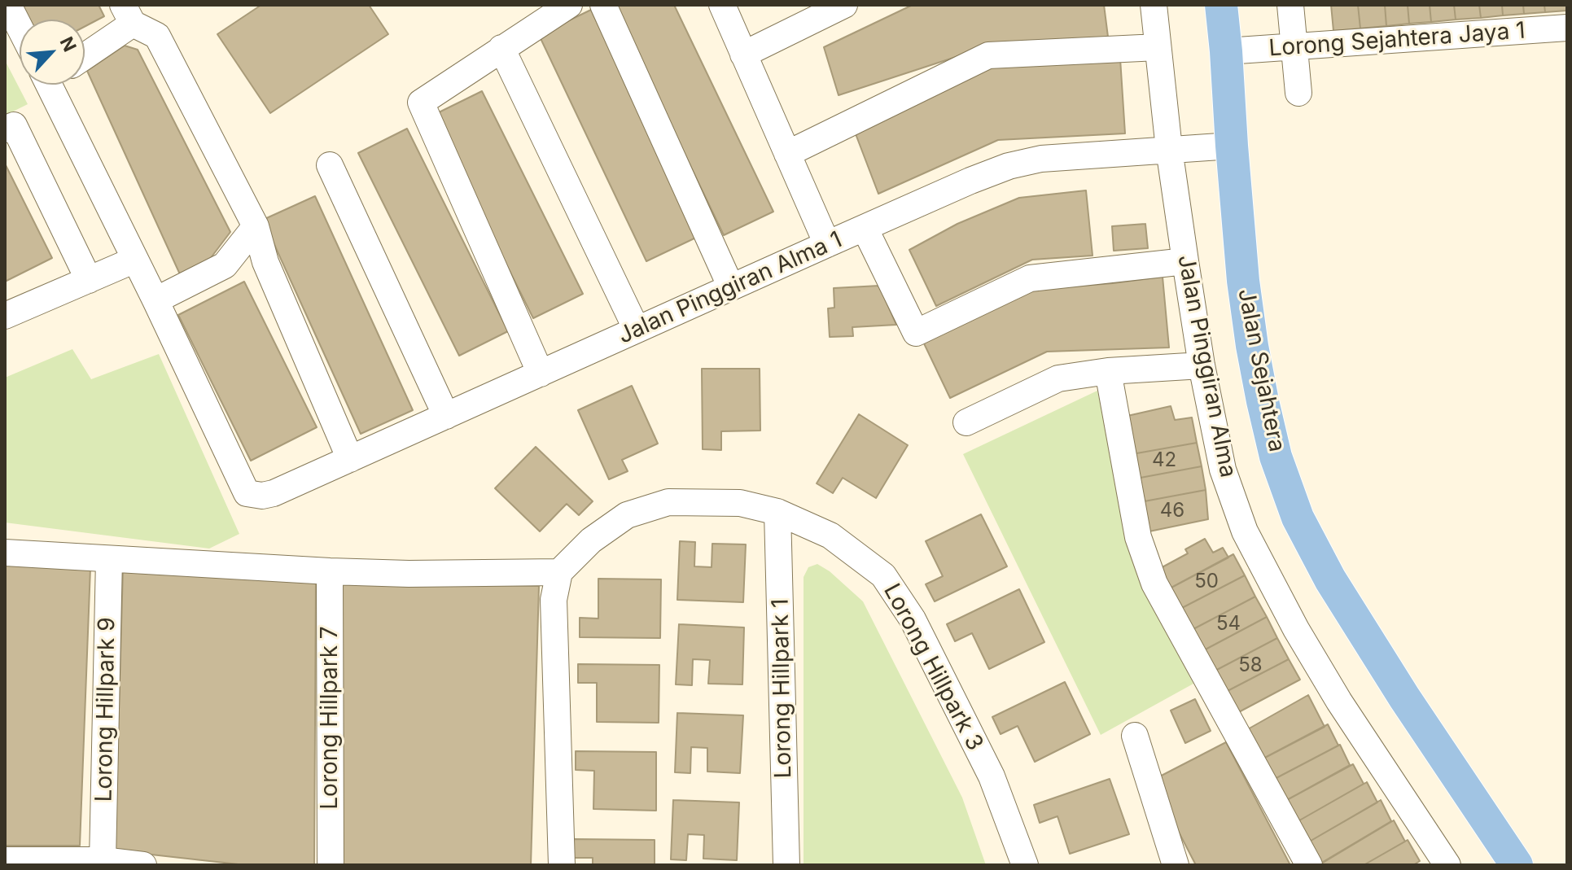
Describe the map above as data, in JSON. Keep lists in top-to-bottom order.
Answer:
{
  "streets": {
    "main road": ["Jalan Sejahtera"],
    "street": [
      "Lorong Sejahtera Jaya 1",
      "Jalan Pinggiran Alma 1",
      "Jalan Pinggiran Alma",
      "Lorong Hillpark 3",
      "Lorong Hillpark 1",
      "Lorong Hillpark 9",
      "Lorong Hillpark 7"
    ]
  },
  "crossings": [
    ["Lorong Sejahtera Jaya 1", "Jalan Sejahtera"],
    ["Jalan Pinggiran Alma 1", "Jalan Pinggiran Alma"],
    ["Jalan Pinggiran Alma 1", "Jalan Sejahtera"],
    ["Lorong Hillpark 3", "Lorong Hillpark 1"]
  ],
  "house_numbers": [
    "42",
    "46",
    "50",
    "54",
    "58"
  ],
  "north": "top right"
}
